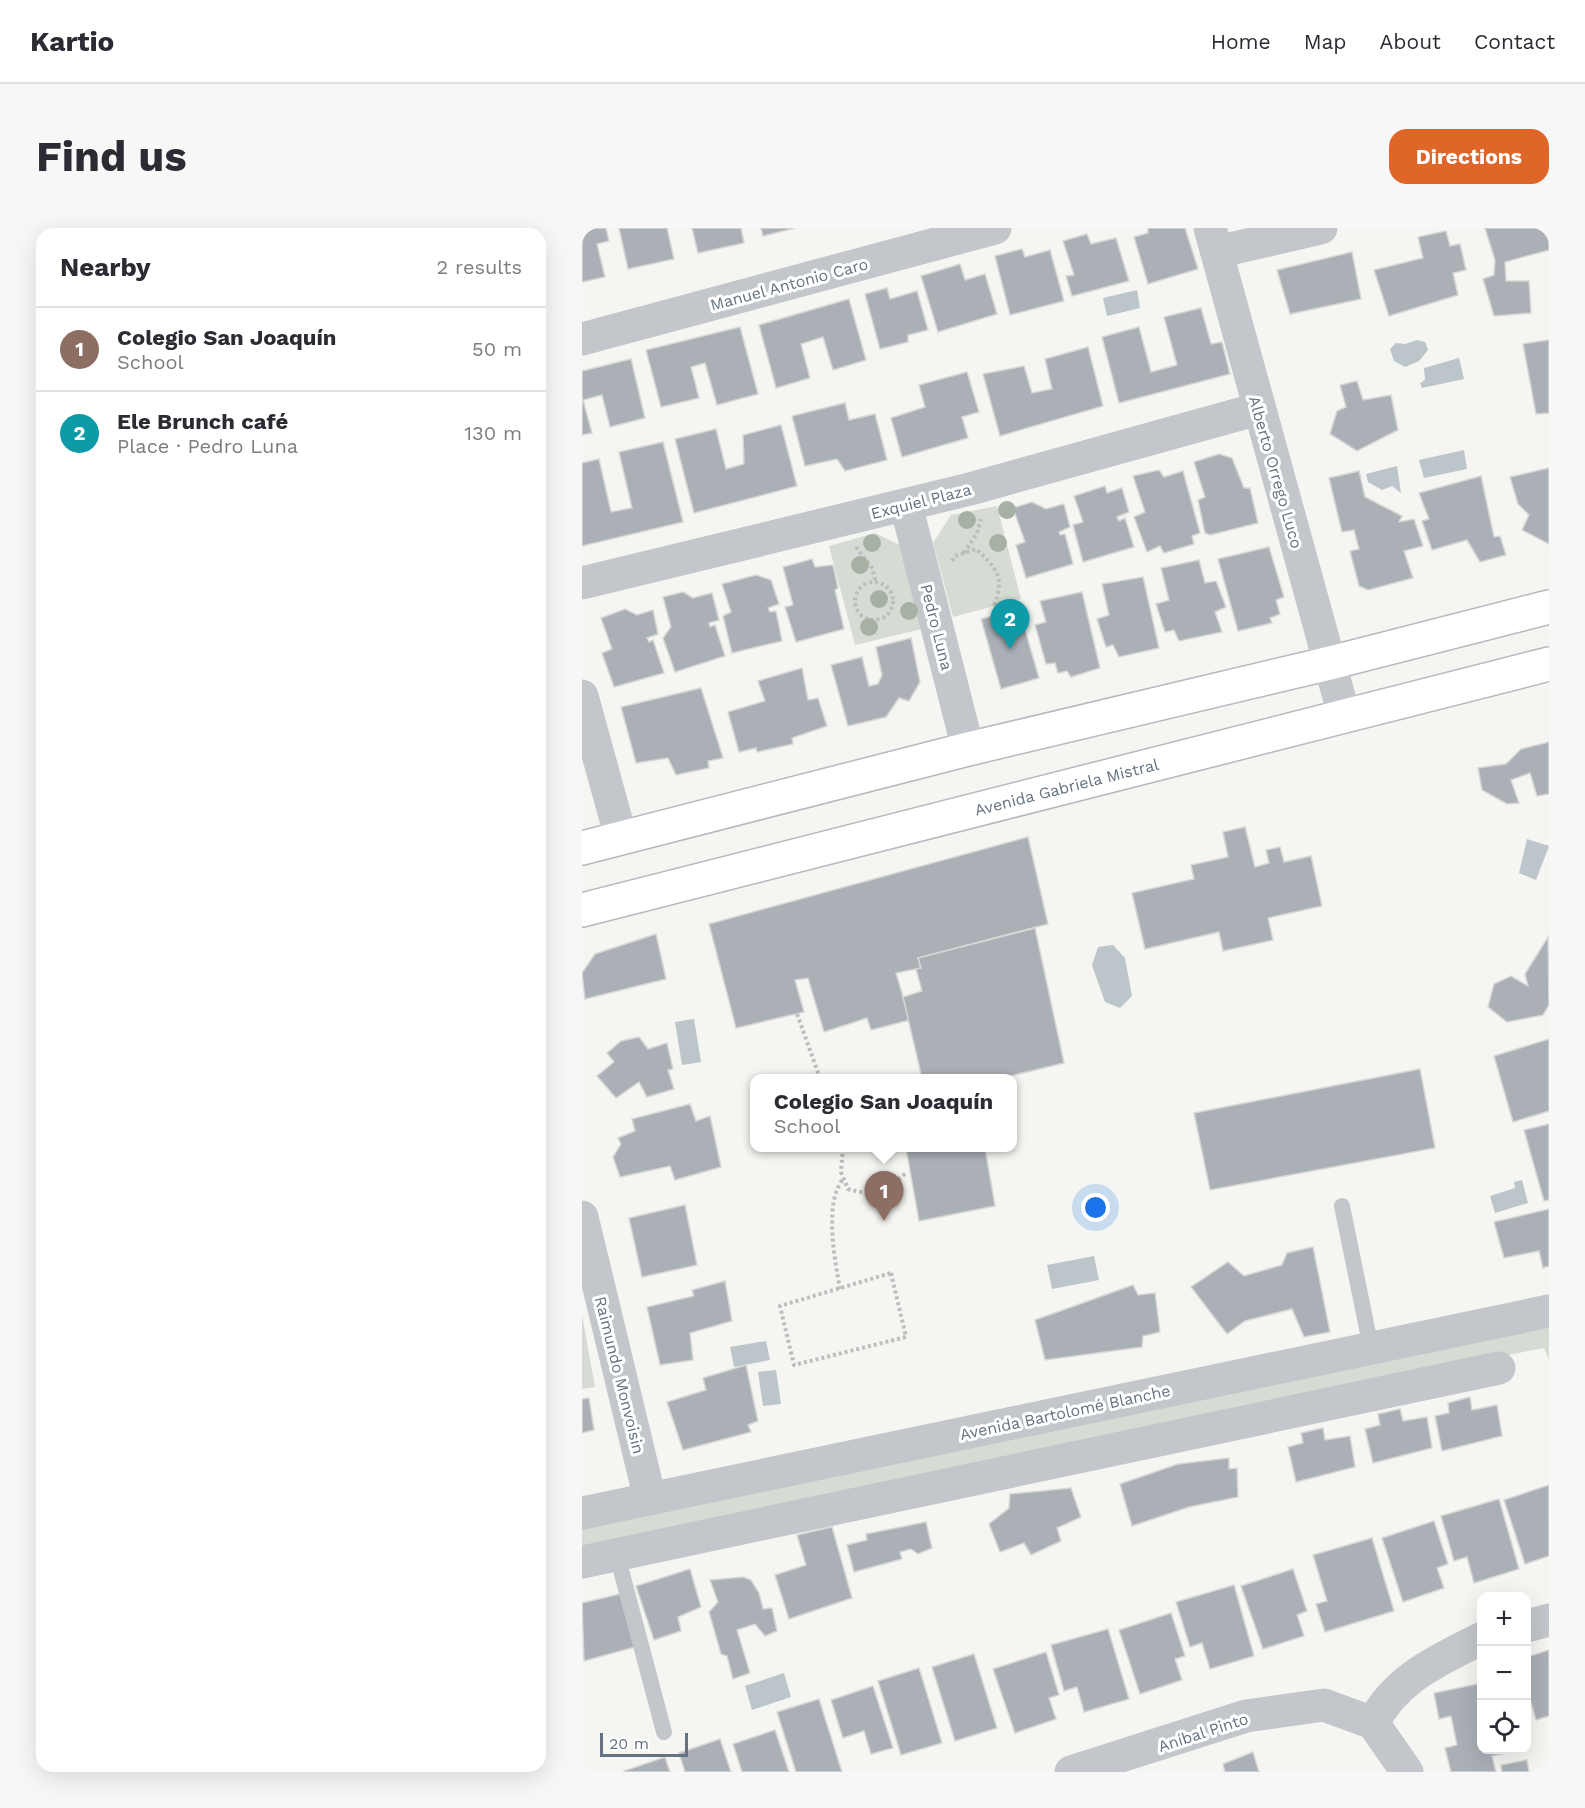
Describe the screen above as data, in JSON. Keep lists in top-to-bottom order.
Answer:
{
  "streets": {
    "main road": ["Avenida Gabriela Mistral"],
    "street": [
      "Manuel Antonio Caro",
      "Alberto Orrego Luco",
      "Exquiel Plaza",
      "Pedro Luna",
      "Raimundo Monvoisin",
      "Avenida Bartolomé Blanche",
      "Aníbal Pinto"
    ]
  },
  "crossings": [
    ["Alberto Orrego Luco", "Exquiel Plaza"],
    ["Alberto Orrego Luco", "Avenida Gabriela Mistral"],
    ["Exquiel Plaza", "Pedro Luna"],
    ["Raimundo Monvoisin", "Avenida Bartolomé Blanche"]
  ],
  "scale_bar": "20 m",
  "page": {
    "header": "Kartio",
    "nav": [
      "Home",
      "Map",
      "About",
      "Contact"
    ],
    "buttons": "Directions",
    "title": "Find us",
    "heading": ["Nearby", "2 results"],
    "list": [
      {
        "mark": "1",
        "name": "Colegio San Joaquín",
        "note": "School",
        "value": "50 m"
      },
      {
        "mark": "2",
        "name": "Ele Brunch café",
        "note": "Place · Pedro Luna",
        "value": "130 m"
      }
    ],
    "pins": ["2", "1"],
    "popup": ["Colegio San Joaquín", "School"],
    "map_buttons": ["+", "−"],
    "scale": "20 m"
  }
}
